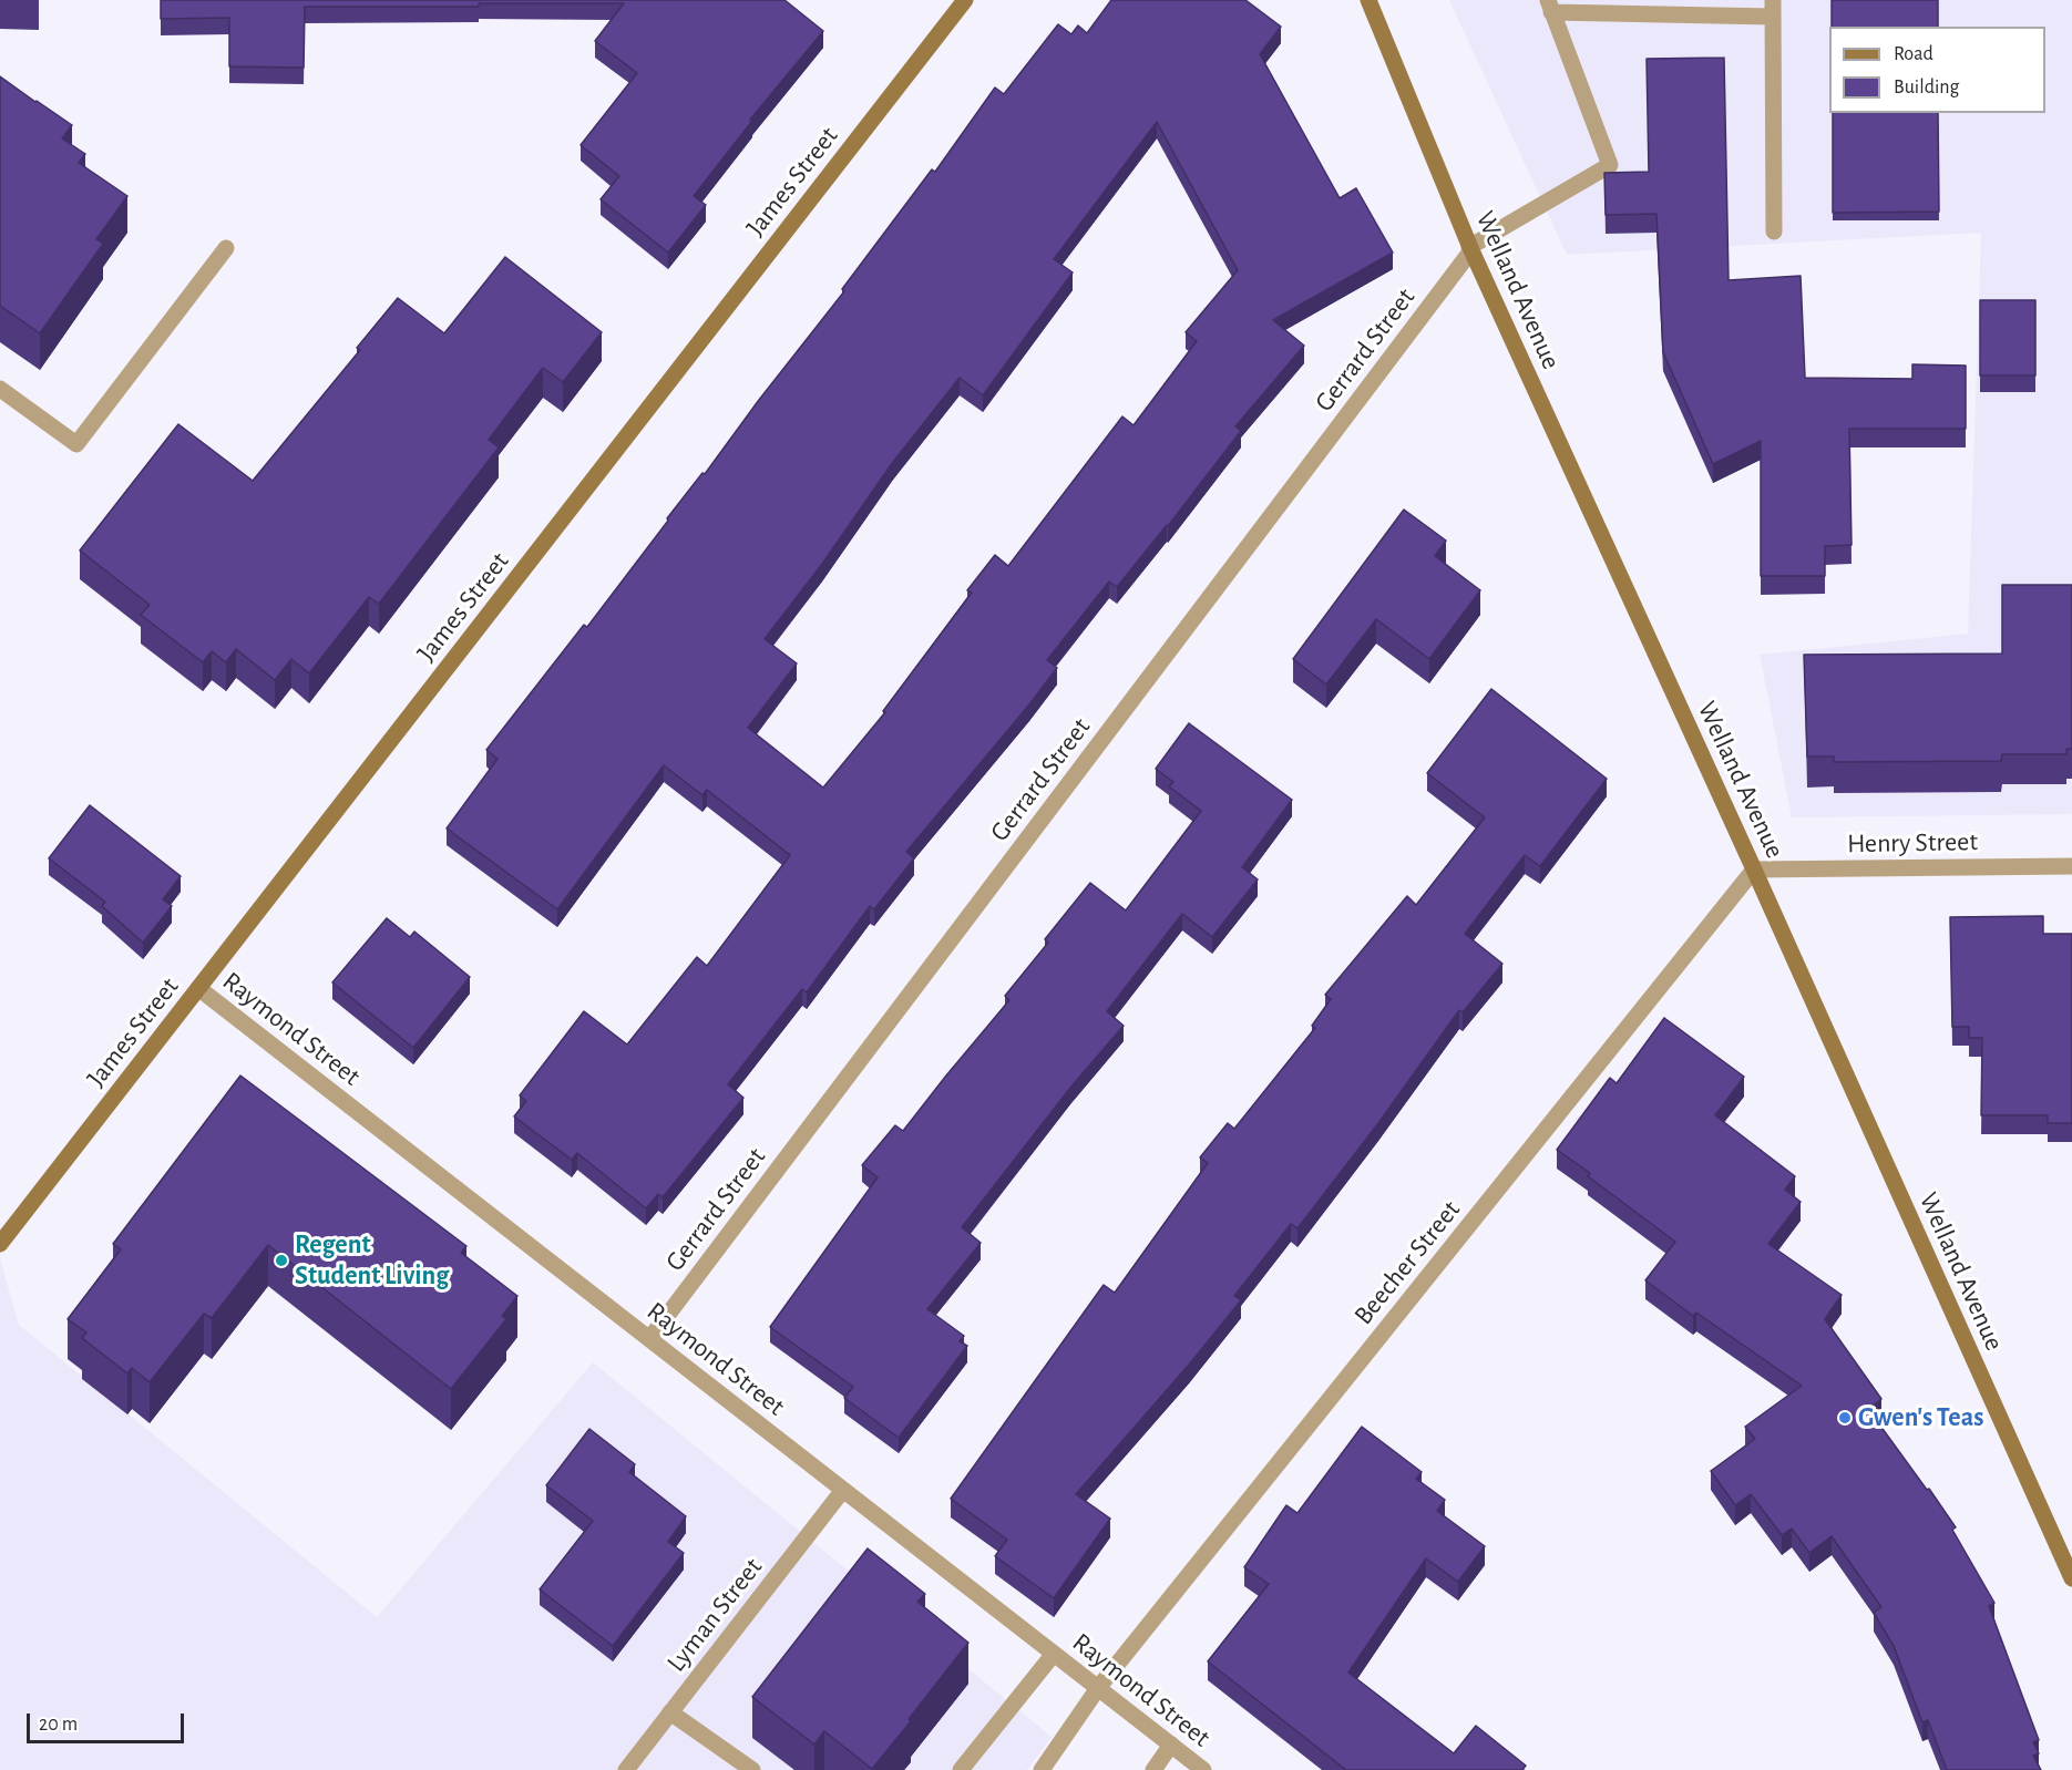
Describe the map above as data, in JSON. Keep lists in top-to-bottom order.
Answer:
{
  "streets": {
    "main road": ["James Street", "Welland Avenue"],
    "street": [
      "Gerrard Street",
      "Henry Street",
      "Raymond Street",
      "Beecher Street",
      "Lyman Street"
    ]
  },
  "crossings": [
    ["James Street", "Raymond Street"],
    ["Welland Avenue", "Gerrard Street"],
    ["Welland Avenue", "Henry Street"],
    ["Welland Avenue", "Beecher Street"],
    ["Gerrard Street", "Raymond Street"],
    ["Henry Street", "Beecher Street"],
    ["Raymond Street", "Beecher Street"],
    ["Raymond Street", "Lyman Street"]
  ],
  "places": ["Regent Student Living", "Gwen's Teas"],
  "legend": ["Road", "Building"],
  "scale_bar": "20 m"
}
